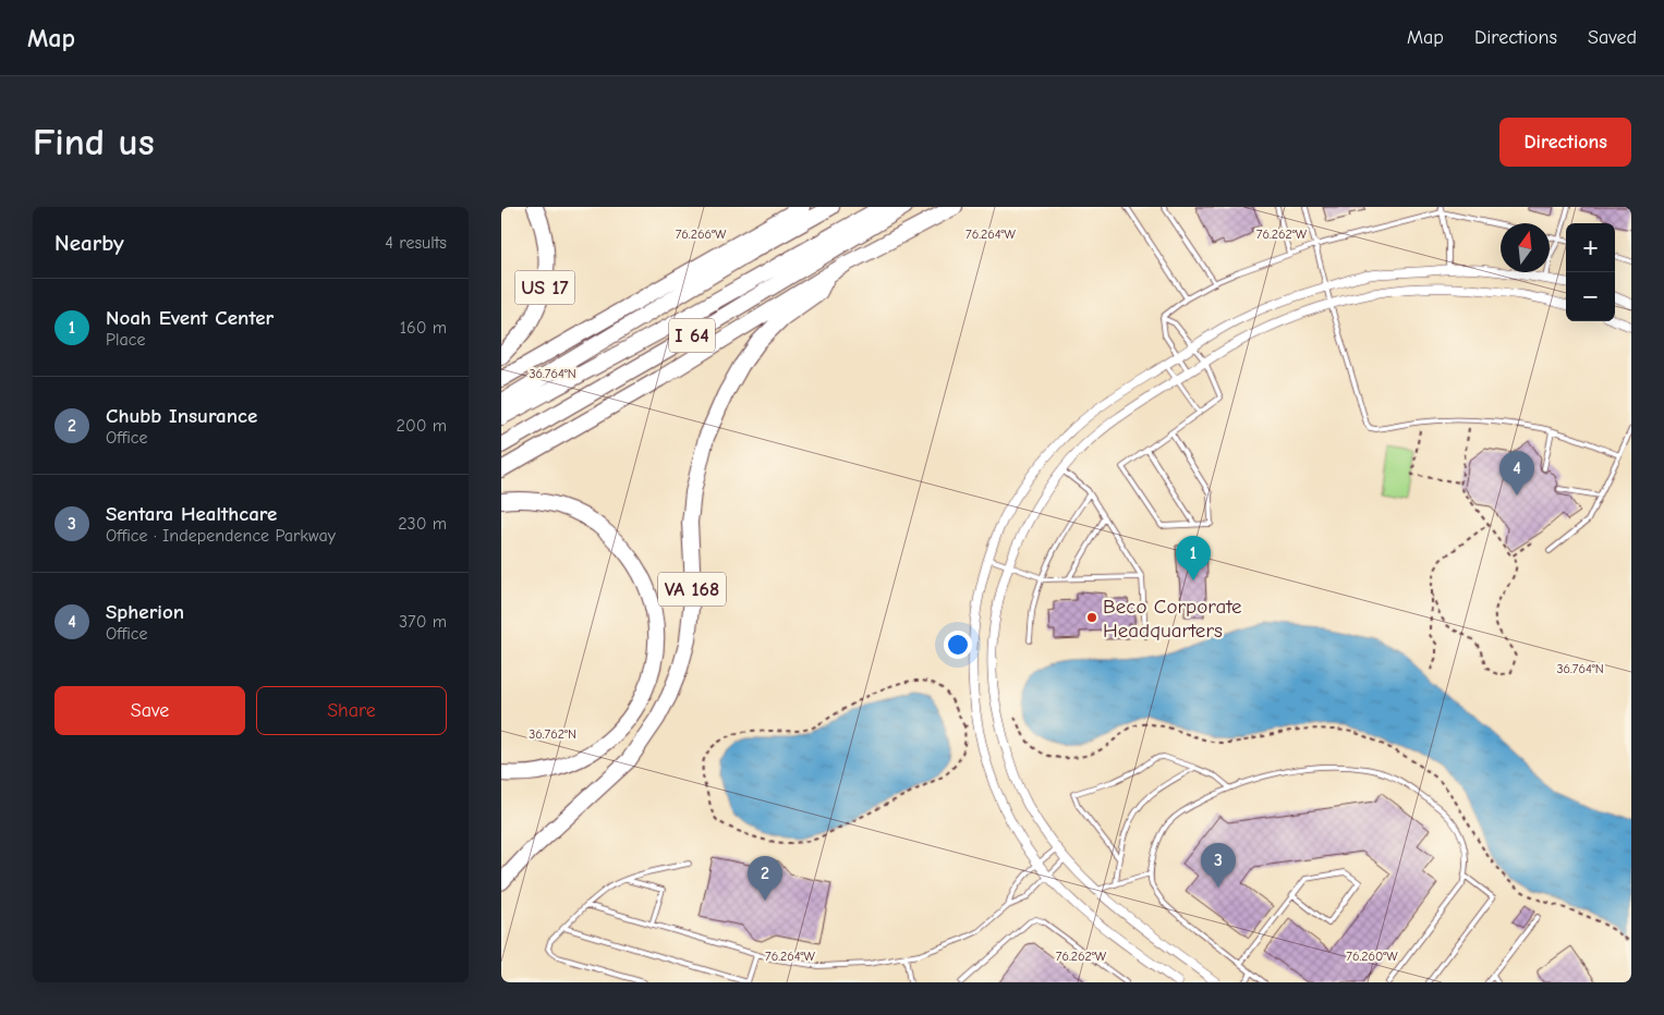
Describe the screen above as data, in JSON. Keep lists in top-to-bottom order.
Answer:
{
  "streets": {
    "highway": ["US 17", "I 64", "VA 168"]
  },
  "places": ["Beco Corporate Headquarters"],
  "north": "top",
  "page": {
    "header": "Map",
    "nav": ["Map", "Directions", "Saved"],
    "buttons": [
      "Directions",
      ["Save", "Share"]
    ],
    "title": "Find us",
    "heading": ["Nearby", "4 results"],
    "map_buttons": ["+", "−"],
    "list": [
      {
        "mark": "1",
        "name": "Noah Event Center",
        "note": "Place",
        "value": "160 m"
      },
      {
        "mark": "2",
        "name": "Chubb Insurance",
        "note": "Office",
        "value": "200 m"
      },
      {
        "mark": "3",
        "name": "Sentara Healthcare",
        "note": "Office · Independence Parkway",
        "value": "230 m"
      },
      {
        "mark": "4",
        "name": "Spherion",
        "note": "Office",
        "value": "370 m"
      }
    ],
    "pins": [
      "4",
      "1",
      "3",
      "2"
    ]
  },
  "coordinates": [
    "76.266°W",
    "76.264°W",
    "76.262°W",
    "36.764°N",
    "36.762°N",
    "76.260°W"
  ]
}
